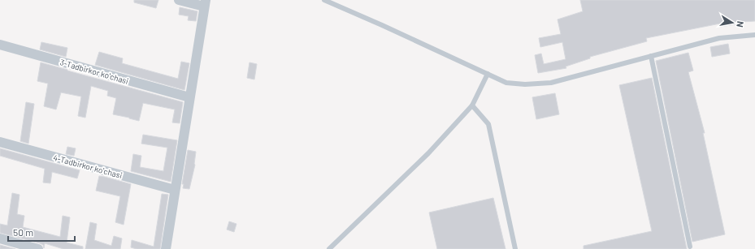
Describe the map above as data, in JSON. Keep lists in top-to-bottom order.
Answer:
{
  "streets": {
    "street": ["3-Tadbirkor koʻchasi", "4-Tadbirkor koʻchasi"]
  },
  "scale_bar": "50 m",
  "north": "right"
}
